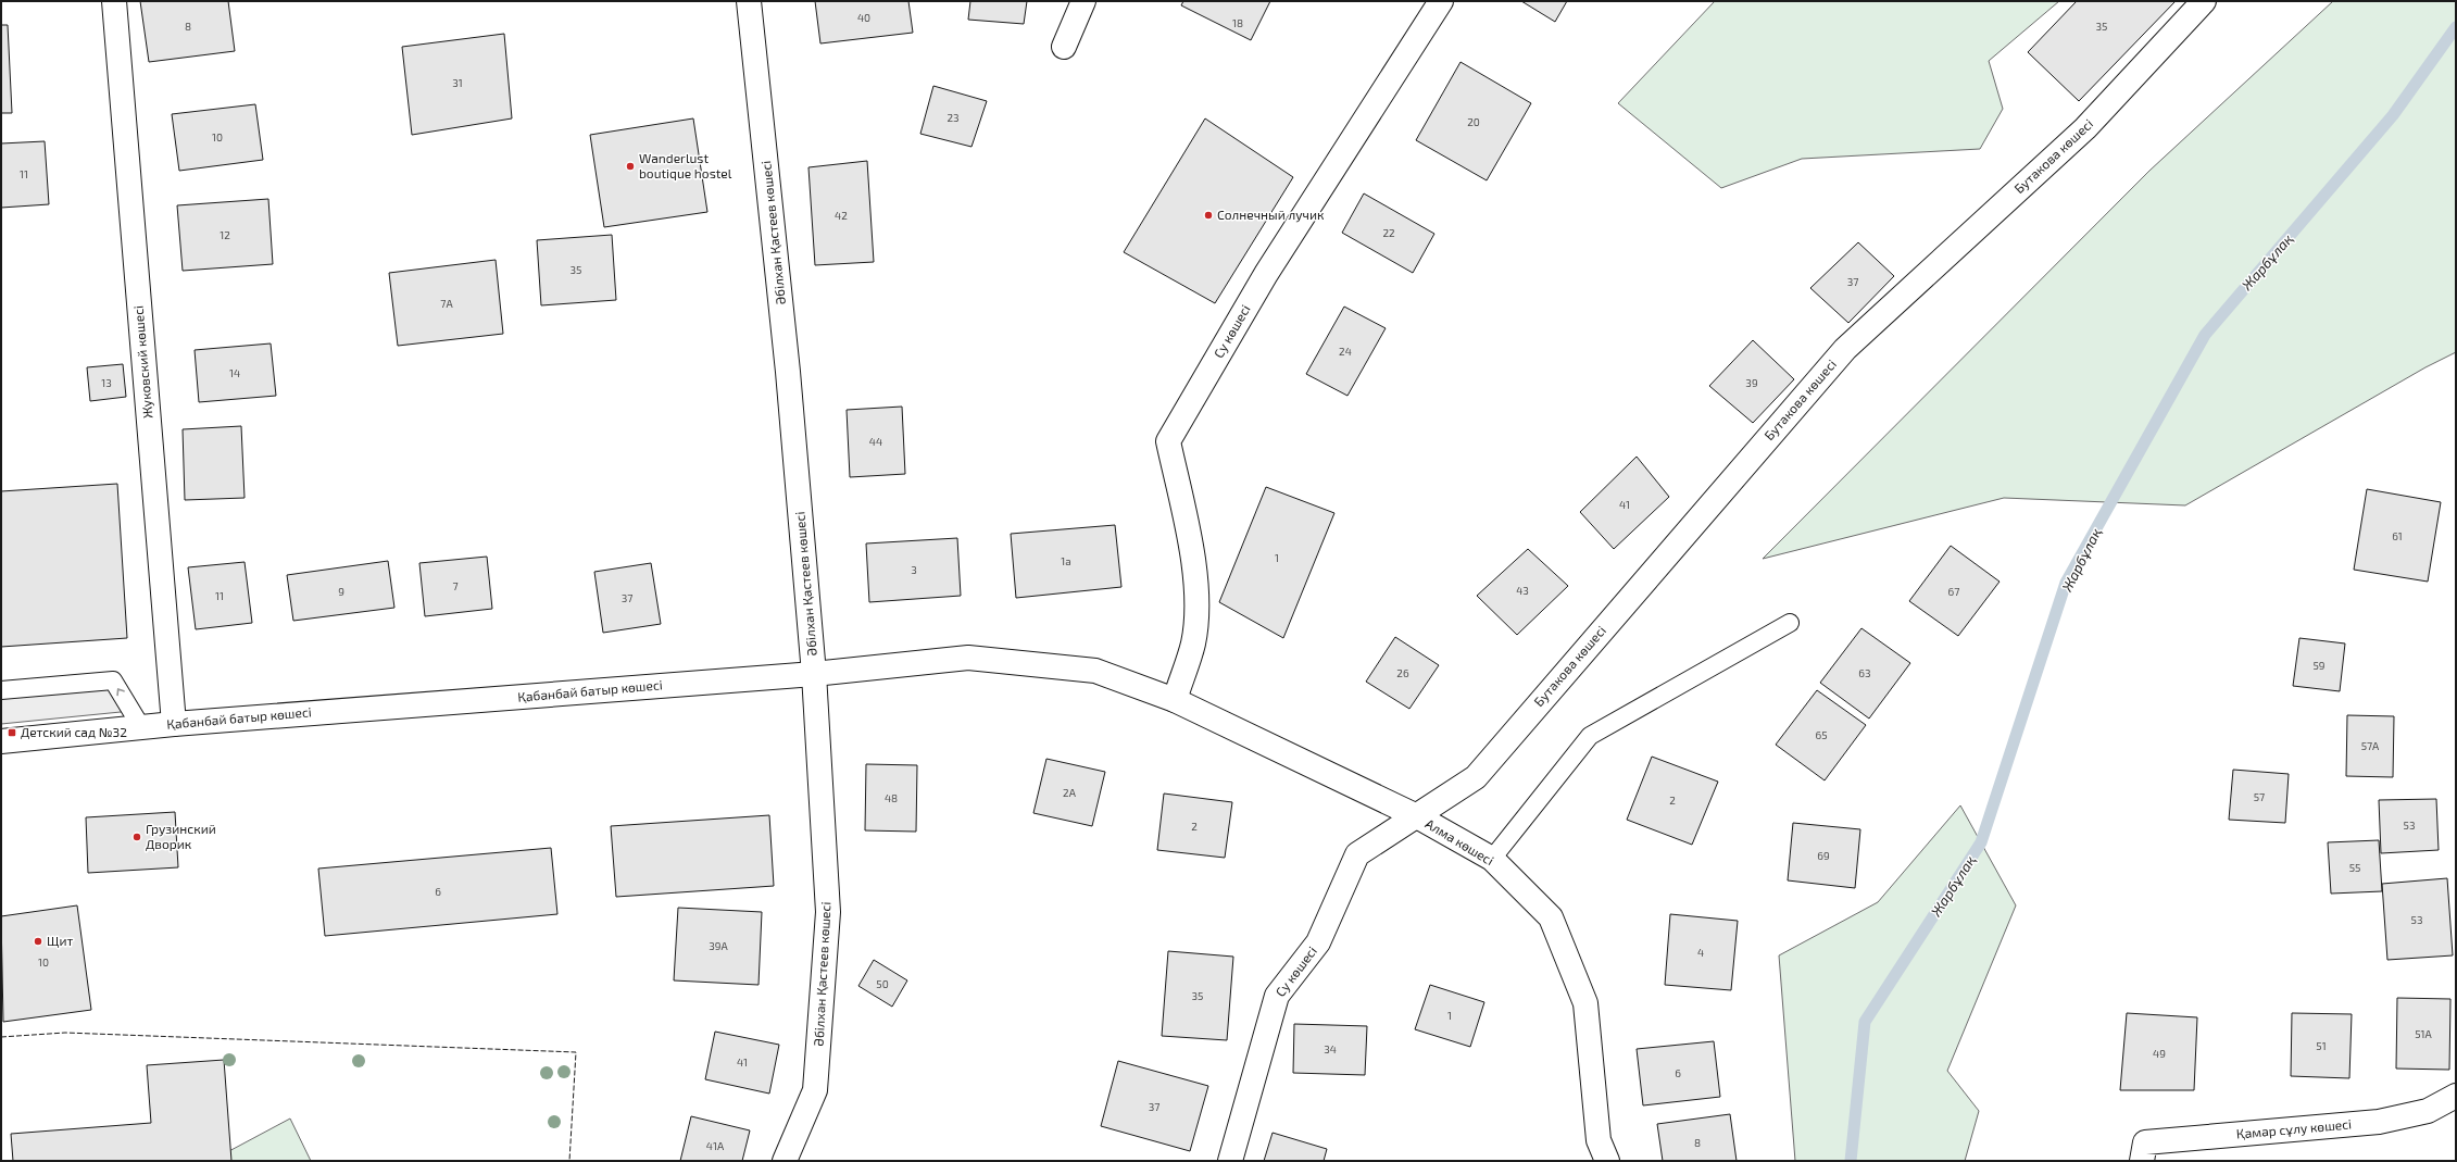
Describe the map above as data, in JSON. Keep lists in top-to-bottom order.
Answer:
{
  "streets": {
    "street": [
      "Бутакова көшесі",
      "Әбілхан Қастеев көшесі",
      "Су көшесі",
      "Жуковский көшесі",
      "Қабанбай батыр көшесі",
      "Алма көшесі",
      "Қамар сұлу көшесі"
    ]
  },
  "crossings": [
    ["Бутакова көшесі", "Су көшесі"],
    ["Бутакова көшесі", "Алма көшесі"],
    ["Әбілхан Қастеев көшесі", "Қабанбай батыр көшесі"],
    ["Су көшесі", "Қабанбай батыр көшесі"],
    ["Су көшесі", "Алма көшесі"],
    ["Жуковский көшесі", "Қабанбай батыр көшесі"],
    ["Қабанбай батыр көшесі", "Алма көшесі"]
  ],
  "water": ["Жарбұлақ"],
  "places": {
    "other": [
      "Wanderlust boutique hostel",
      "Солнечный лучик",
      "Грузинский Дворик",
      "Щит"
    ],
    "transit": ["Детский сад №32"]
  },
  "house_numbers": [
    "40",
    "18",
    "8",
    "35",
    "31",
    "23",
    "20",
    "10",
    "11",
    "42",
    "22",
    "12",
    "35",
    "37",
    "7А",
    "24",
    "14",
    "13",
    "39",
    "44",
    "41",
    "61",
    "1",
    "1а",
    "3",
    "7",
    "43",
    "9",
    "67",
    "11",
    "37",
    "59",
    "26",
    "63",
    "65",
    "57А",
    "2А",
    "57",
    "48",
    "2",
    "53",
    "2",
    "69",
    "55",
    "6",
    "53",
    "39А",
    "4",
    "10",
    "50",
    "35",
    "1",
    "51А",
    "51",
    "34",
    "49",
    "41",
    "6",
    "37",
    "8",
    "41А"
  ]
}
